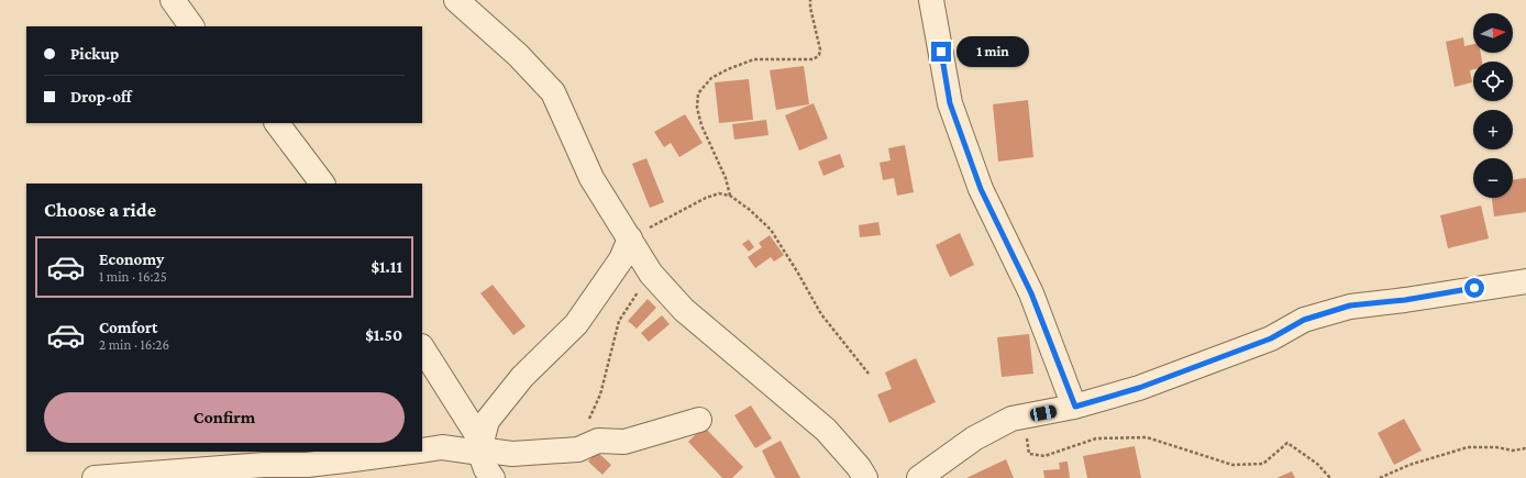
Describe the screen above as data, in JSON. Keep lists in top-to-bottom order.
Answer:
{
  "north": "right",
  "page": {
    "map_buttons": ["+", "−"],
    "banner": ["Pickup", "Drop-off"],
    "bubble": "1 min",
    "heading": "Choose a ride",
    "list": [
      {
        "name": "Economy",
        "note": "1 min · 16:25",
        "value": "$1.11"
      },
      {
        "name": "Comfort",
        "note": "2 min · 16:26",
        "value": "$1.50"
      }
    ],
    "buttons": "Confirm"
  }
}
